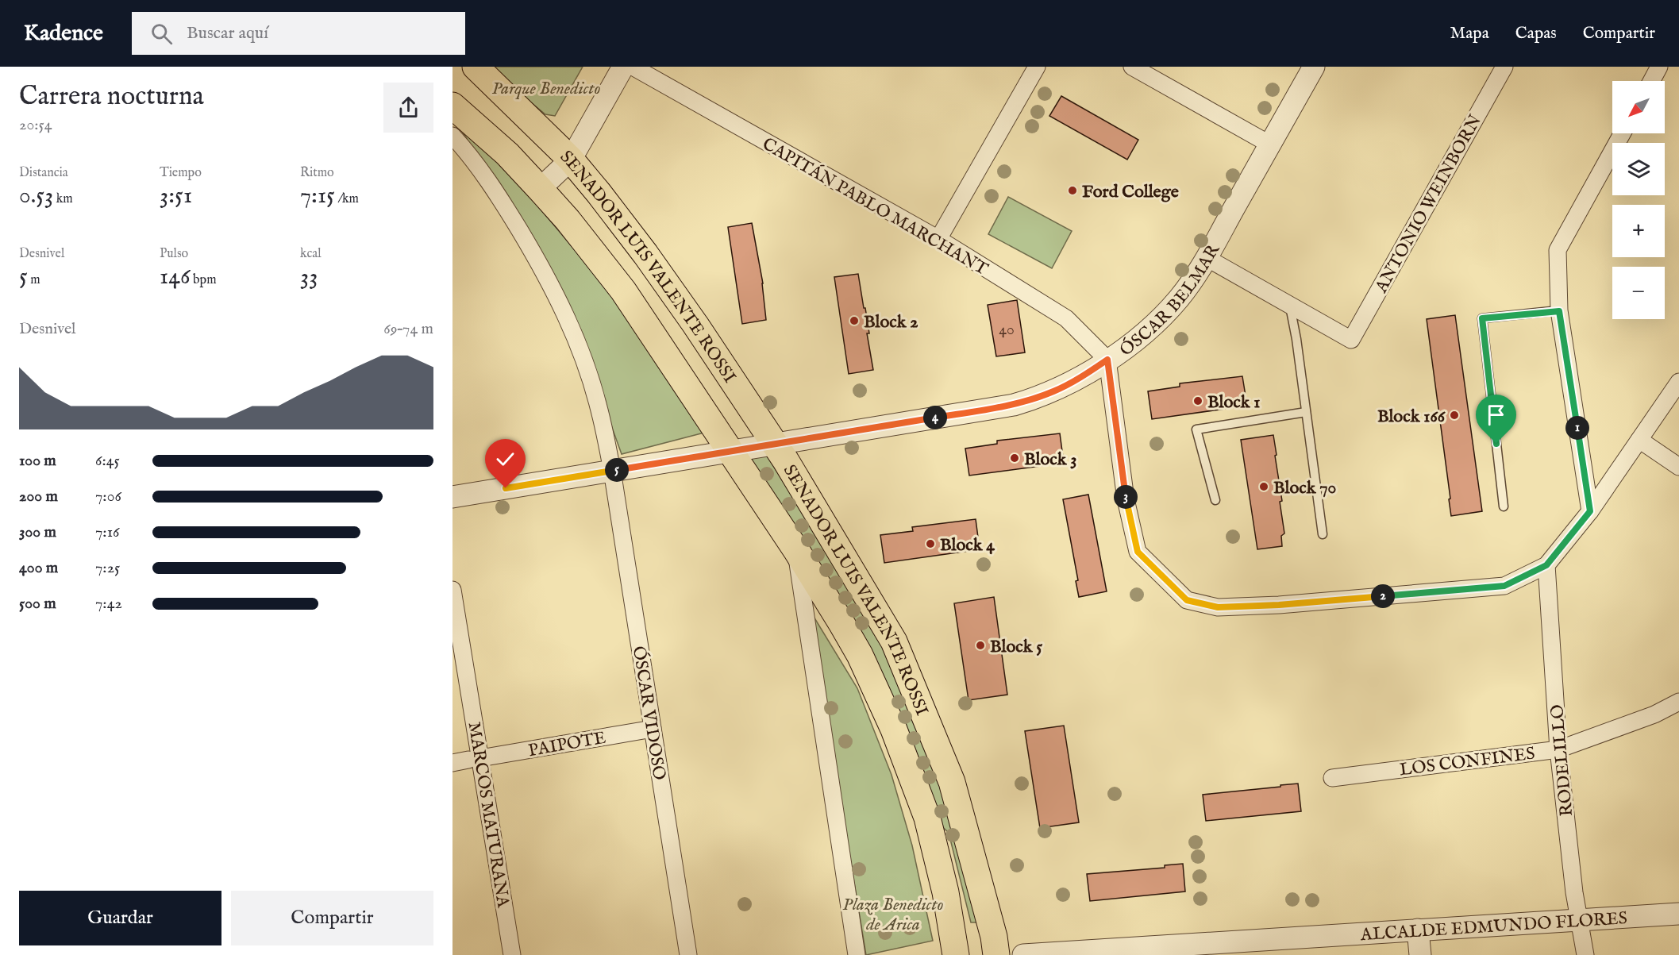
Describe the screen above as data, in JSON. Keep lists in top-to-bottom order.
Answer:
{
  "streets": {
    "main road": ["SENADOR LUIS VALENTE ROSSI"],
    "street": [
      "ANTONIO WEINBORN",
      "CAPITÁN PABLO MARCHANT",
      "ÓSCAR BELMAR",
      "ÓSCAR VIDOSO",
      "PAIPOTE",
      "LOS CONFINES",
      "RODELILLO",
      "MARCOS MATURANA",
      "ALCALDE EDMUNDO FLORES"
    ]
  },
  "crossings": [
    ["CAPITÁN PABLO MARCHANT", "ÓSCAR BELMAR"],
    ["SENADOR LUIS VALENTE ROSSI", "ÓSCAR BELMAR"],
    ["ÓSCAR BELMAR", "ÓSCAR VIDOSO"],
    ["ÓSCAR VIDOSO", "PAIPOTE"],
    ["PAIPOTE", "MARCOS MATURANA"],
    ["LOS CONFINES", "RODELILLO"],
    ["RODELILLO", "ALCALDE EDMUNDO FLORES"]
  ],
  "parks": ["Parque Benedicto", "Plaza Benedicto de Arica"],
  "places": [
    "Ford College",
    "Block 2",
    "Block 1",
    "Block 166",
    "Block 3",
    "Block 70",
    "Block 4",
    "Block 5"
  ],
  "house_numbers": ["40"],
  "north": "bottom left",
  "page": {
    "header": "Kadence",
    "search": "Buscar aquí",
    "nav": ["Mapa", "Capas", "Compartir"],
    "heading": ["Carrera nocturna", "20:54"],
    "map_buttons": ["+", "−"],
    "stats": [
      ["Distancia", "0.53 km"],
      ["Tiempo", "3:51"],
      ["Ritmo", "7:15 /km"],
      ["Desnivel", "5 m"],
      ["Pulso", "146 bpm"],
      ["kcal", "33"]
    ],
    "chart": ["Desnivel", "69–74 m"],
    "pins": [
      "4",
      "1",
      "5",
      "3",
      "2"
    ],
    "list": [
      {
        "name": "100 m",
        "note": "6:45"
      },
      {
        "name": "200 m",
        "note": "7:06"
      },
      {
        "name": "300 m",
        "note": "7:16"
      },
      {
        "name": "400 m",
        "note": "7:25"
      },
      {
        "name": "500 m",
        "note": "7:42"
      }
    ],
    "buttons": ["Guardar", "Compartir"]
  }
}
